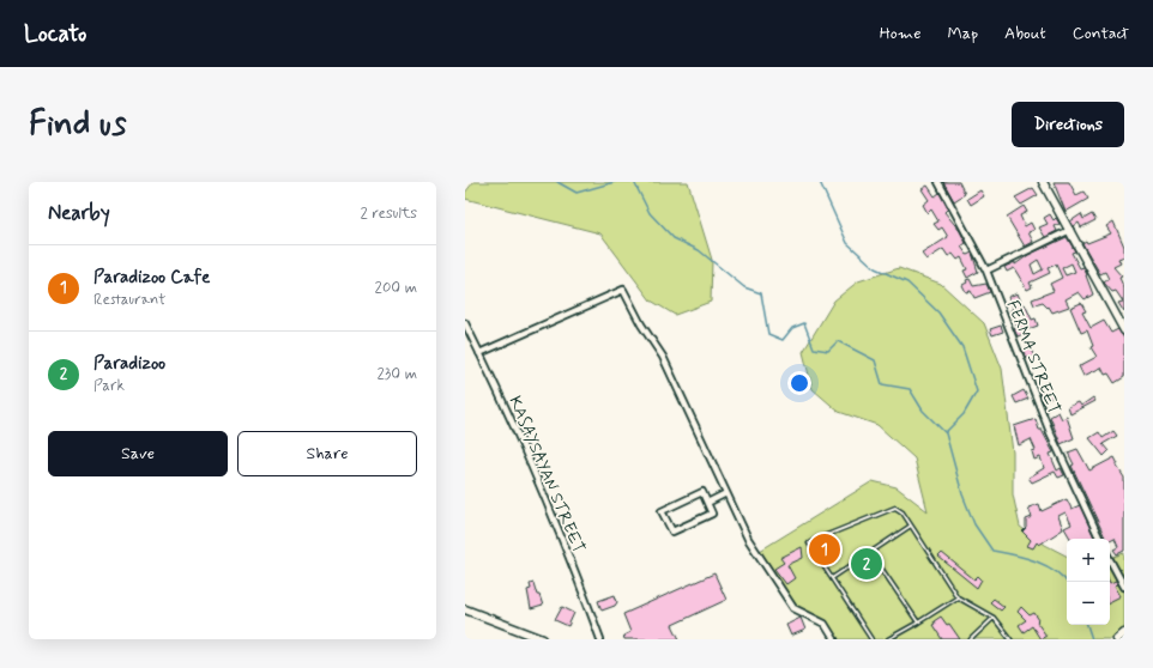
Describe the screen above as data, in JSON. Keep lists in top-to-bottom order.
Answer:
{
  "streets": {
    "street": ["FERMA STREET", "KASAYSAYAN STREET"]
  },
  "page": {
    "header": "Locato",
    "nav": [
      "Home",
      "Map",
      "About",
      "Contact"
    ],
    "buttons": [
      "Directions",
      ["Save", "Share"]
    ],
    "title": "Find us",
    "heading": ["Nearby", "2 results"],
    "list": [
      {
        "mark": "1",
        "name": "Paradizoo Cafe",
        "note": "Restaurant",
        "value": "200 m"
      },
      {
        "mark": "2",
        "name": "Paradizoo",
        "note": "Park",
        "value": "230 m"
      }
    ],
    "pins": ["1", "2"],
    "map_buttons": ["+", "−"]
  }
}
